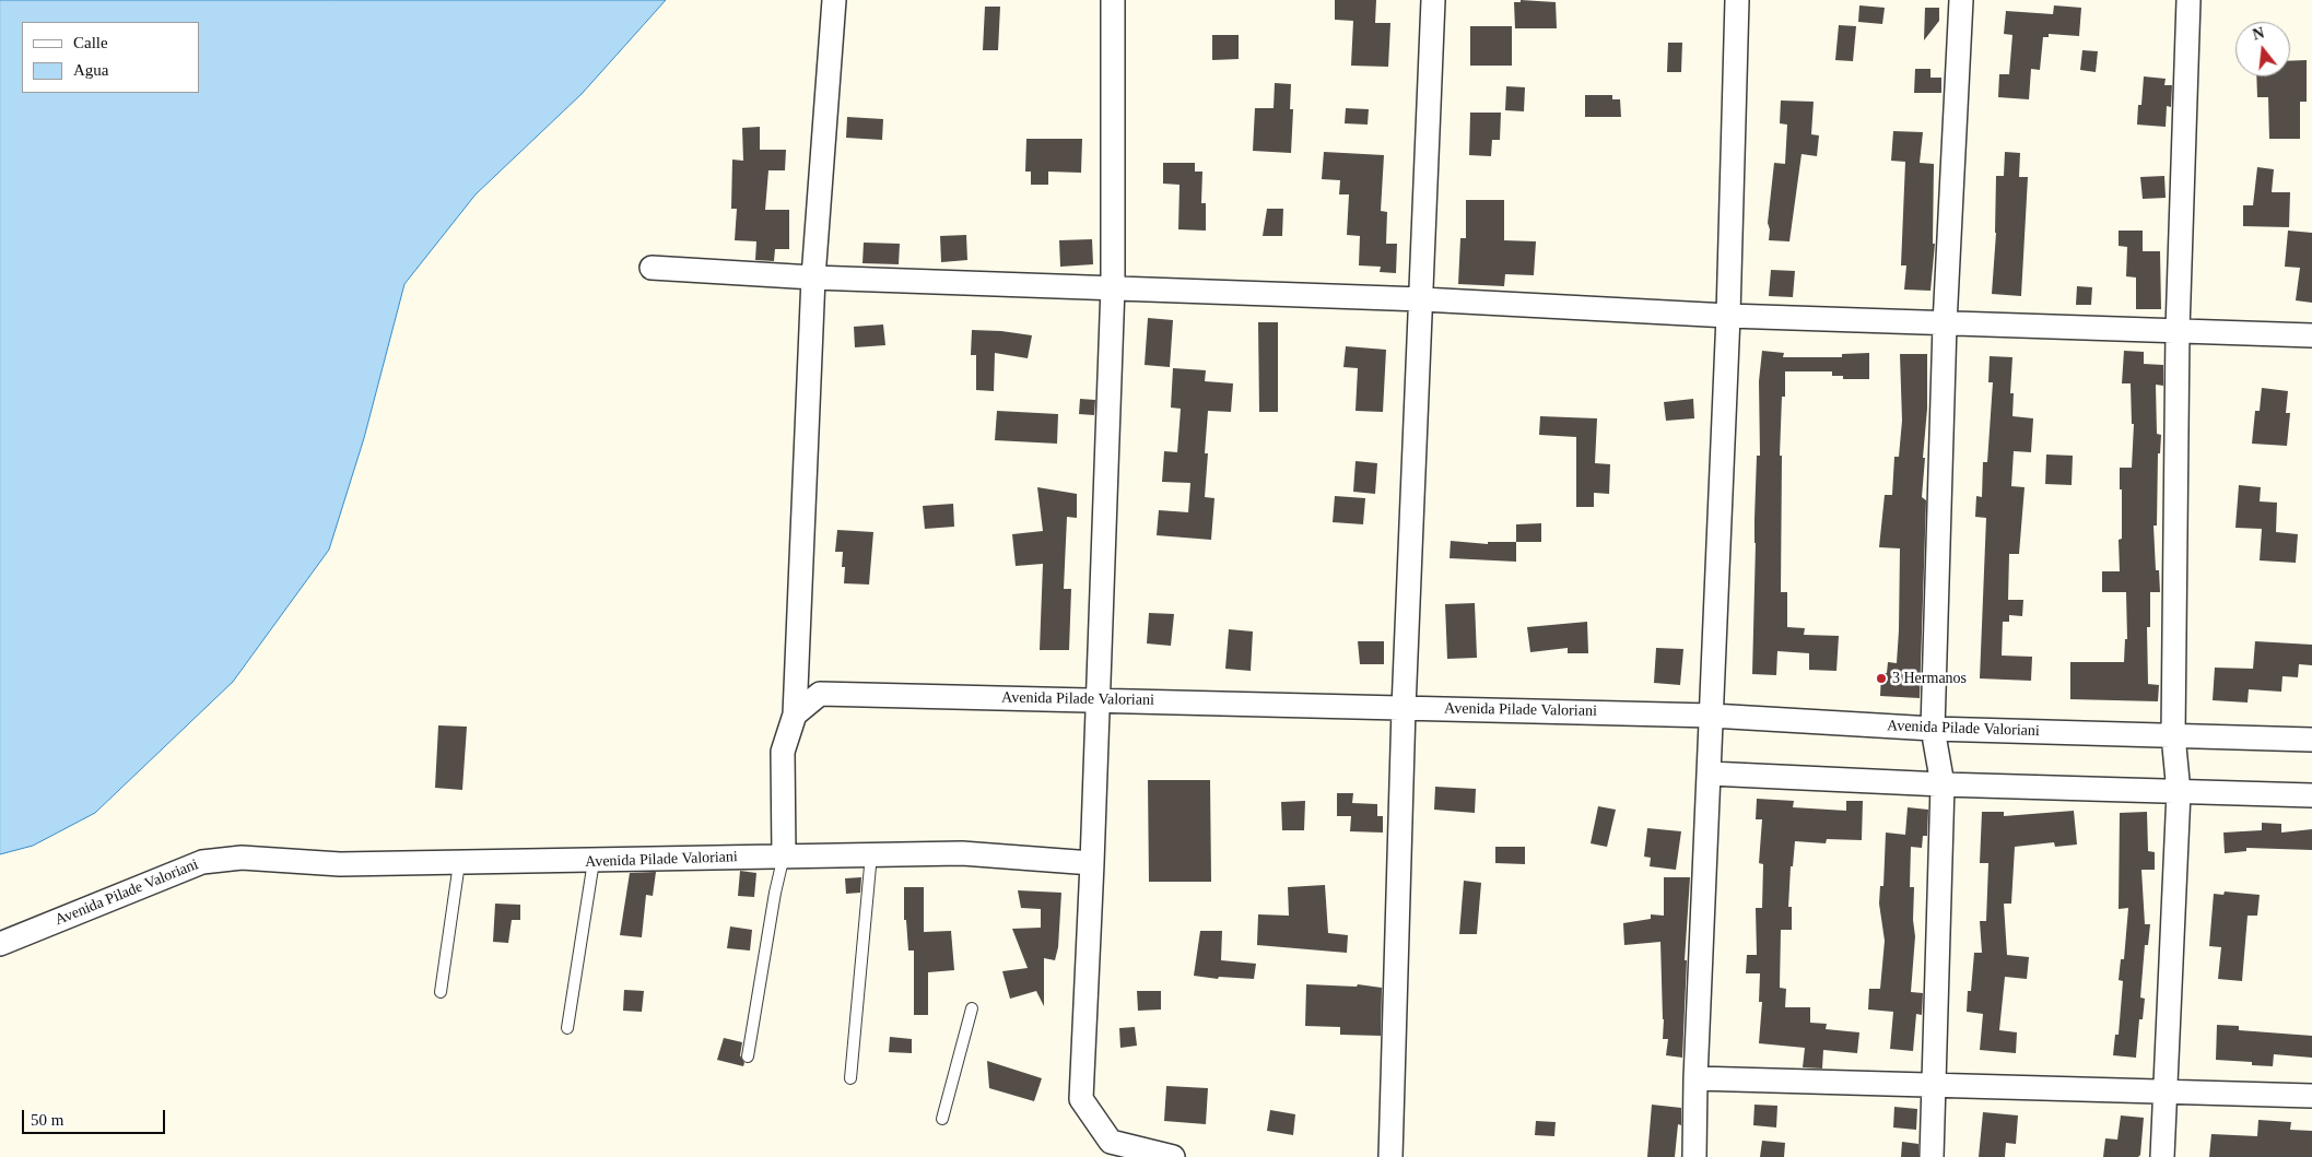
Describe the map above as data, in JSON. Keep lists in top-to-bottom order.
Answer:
{
  "streets": {
    "street": ["Avenida Pilade Valoriani"]
  },
  "places": ["3 Hermanos"],
  "legend": ["Calle", "Agua"],
  "scale_bar": "50 m",
  "north": "top"
}
